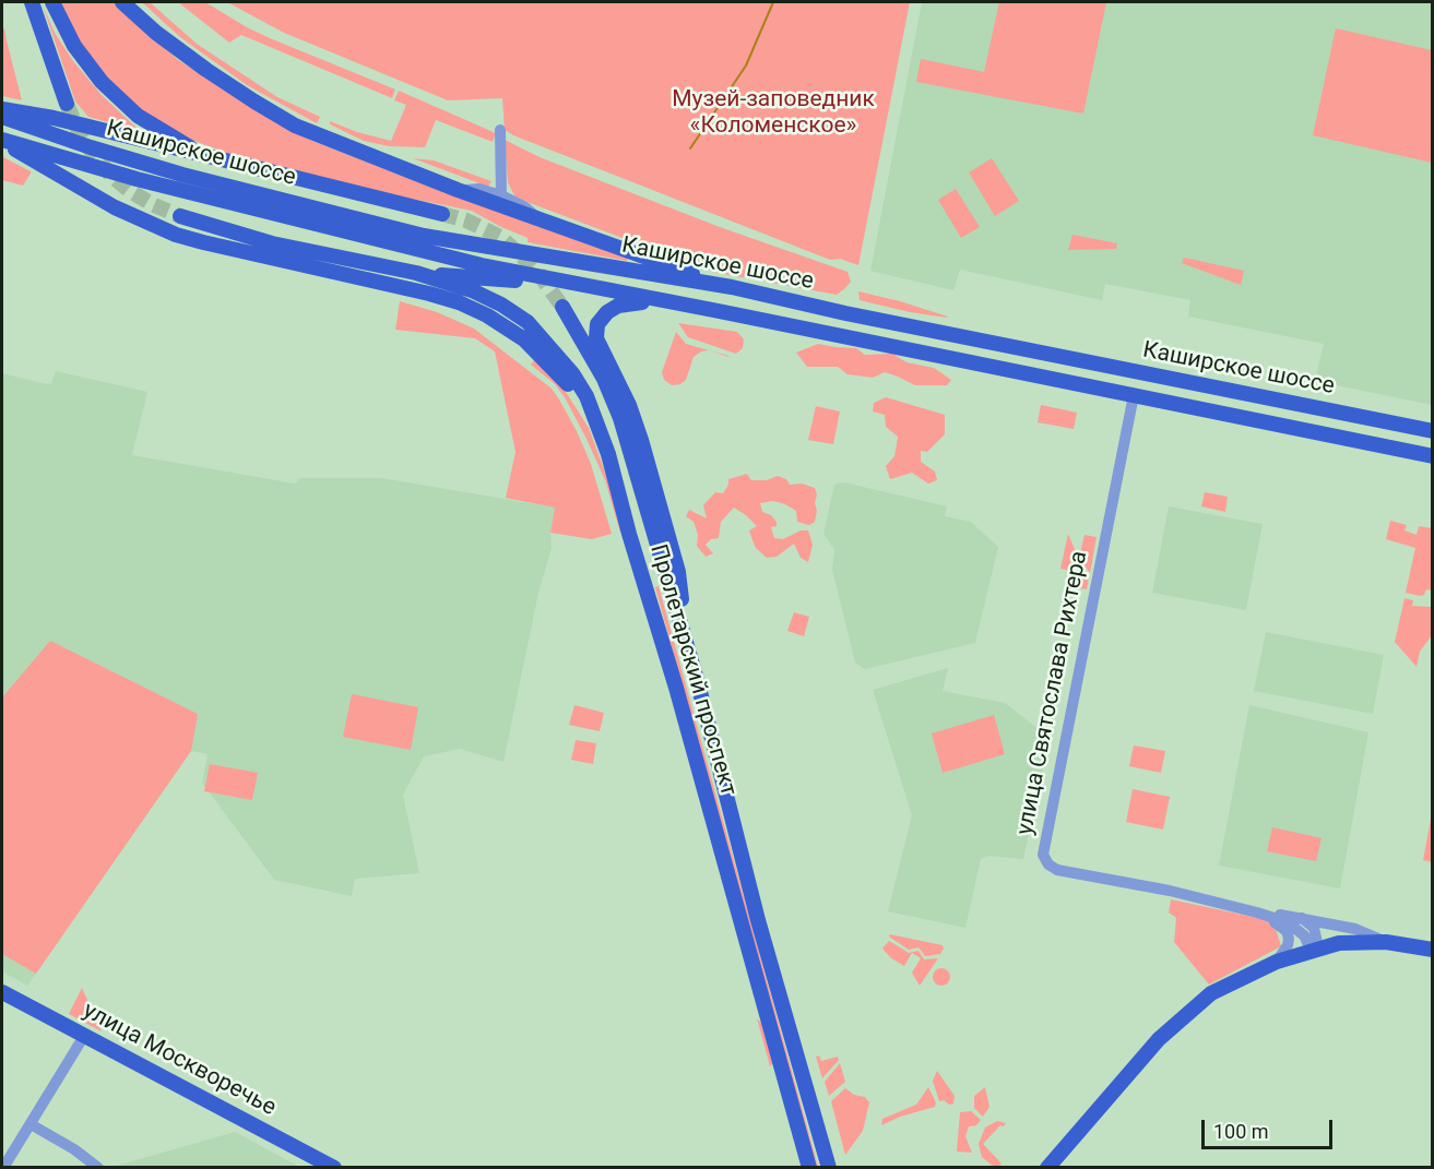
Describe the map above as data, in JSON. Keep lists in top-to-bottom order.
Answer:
{
  "streets": {
    "main road": ["Каширское шоссе", "Пролетарский проспект", "улица Москворечье"],
    "street": ["улица Святослава Рихтера"]
  },
  "crossings": [
    ["Каширское шоссе", "улица Святослава Рихтера"]
  ],
  "parks": ["Музей-заповедник «Коломенское»"],
  "scale_bar": "100 m"
}
